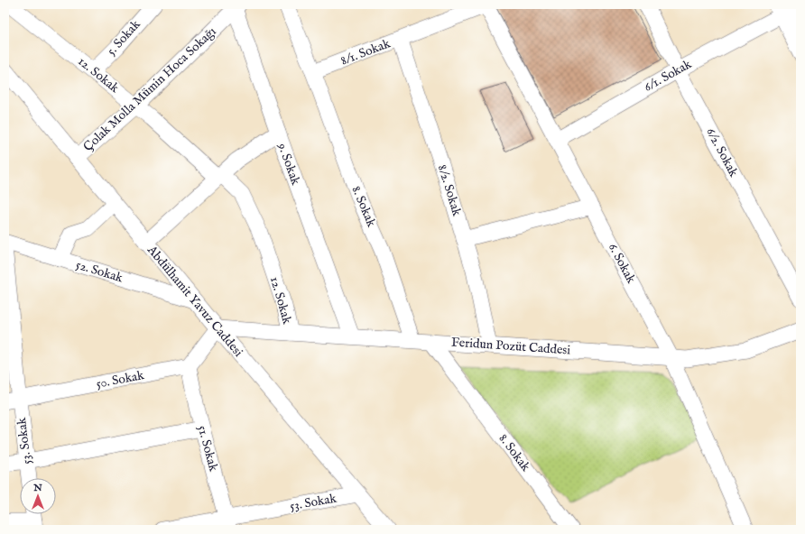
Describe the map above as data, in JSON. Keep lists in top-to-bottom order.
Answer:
{
  "streets": {
    "street": [
      "5. Sokak",
      "8/1. Sokak",
      "12. Sokak",
      "6/1. Sokak",
      "Çolak Molla Mümin Hoca Sokağı",
      "6/2. Sokak",
      "9. Sokak",
      "8/2. Sokak",
      "8. Sokak",
      "6. Sokak",
      "52. Sokak",
      "Abdülhamit Yavuz Caddesi",
      "Feridun Pozüt Caddesi",
      "50. Sokak",
      "53. Sokak",
      "51. Sokak"
    ]
  },
  "crossings": [
    ["5. Sokak", "12. Sokak"],
    ["8/1. Sokak", "8/2. Sokak"],
    ["8/1. Sokak", "8. Sokak"],
    ["8/1. Sokak", "6. Sokak"],
    ["12. Sokak", "Çolak Molla Mümin Hoca Sokağı"],
    ["12. Sokak", "9. Sokak"],
    ["12. Sokak", "Feridun Pozüt Caddesi"],
    ["6/1. Sokak", "6/2. Sokak"],
    ["6/1. Sokak", "6. Sokak"],
    ["Çolak Molla Mümin Hoca Sokağı", "Abdülhamit Yavuz Caddesi"],
    ["9. Sokak", "Abdülhamit Yavuz Caddesi"],
    ["9. Sokak", "Feridun Pozüt Caddesi"],
    ["8/2. Sokak", "Feridun Pozüt Caddesi"],
    ["8. Sokak", "Feridun Pozüt Caddesi"],
    ["6. Sokak", "Feridun Pozüt Caddesi"],
    ["52. Sokak", "Abdülhamit Yavuz Caddesi"],
    ["Abdülhamit Yavuz Caddesi", "Feridun Pozüt Caddesi"],
    ["Abdülhamit Yavuz Caddesi", "53. Sokak"],
    ["50. Sokak", "53. Sokak"],
    ["50. Sokak", "51. Sokak"],
    ["53. Sokak", "51. Sokak"]
  ],
  "north": "top"
}
